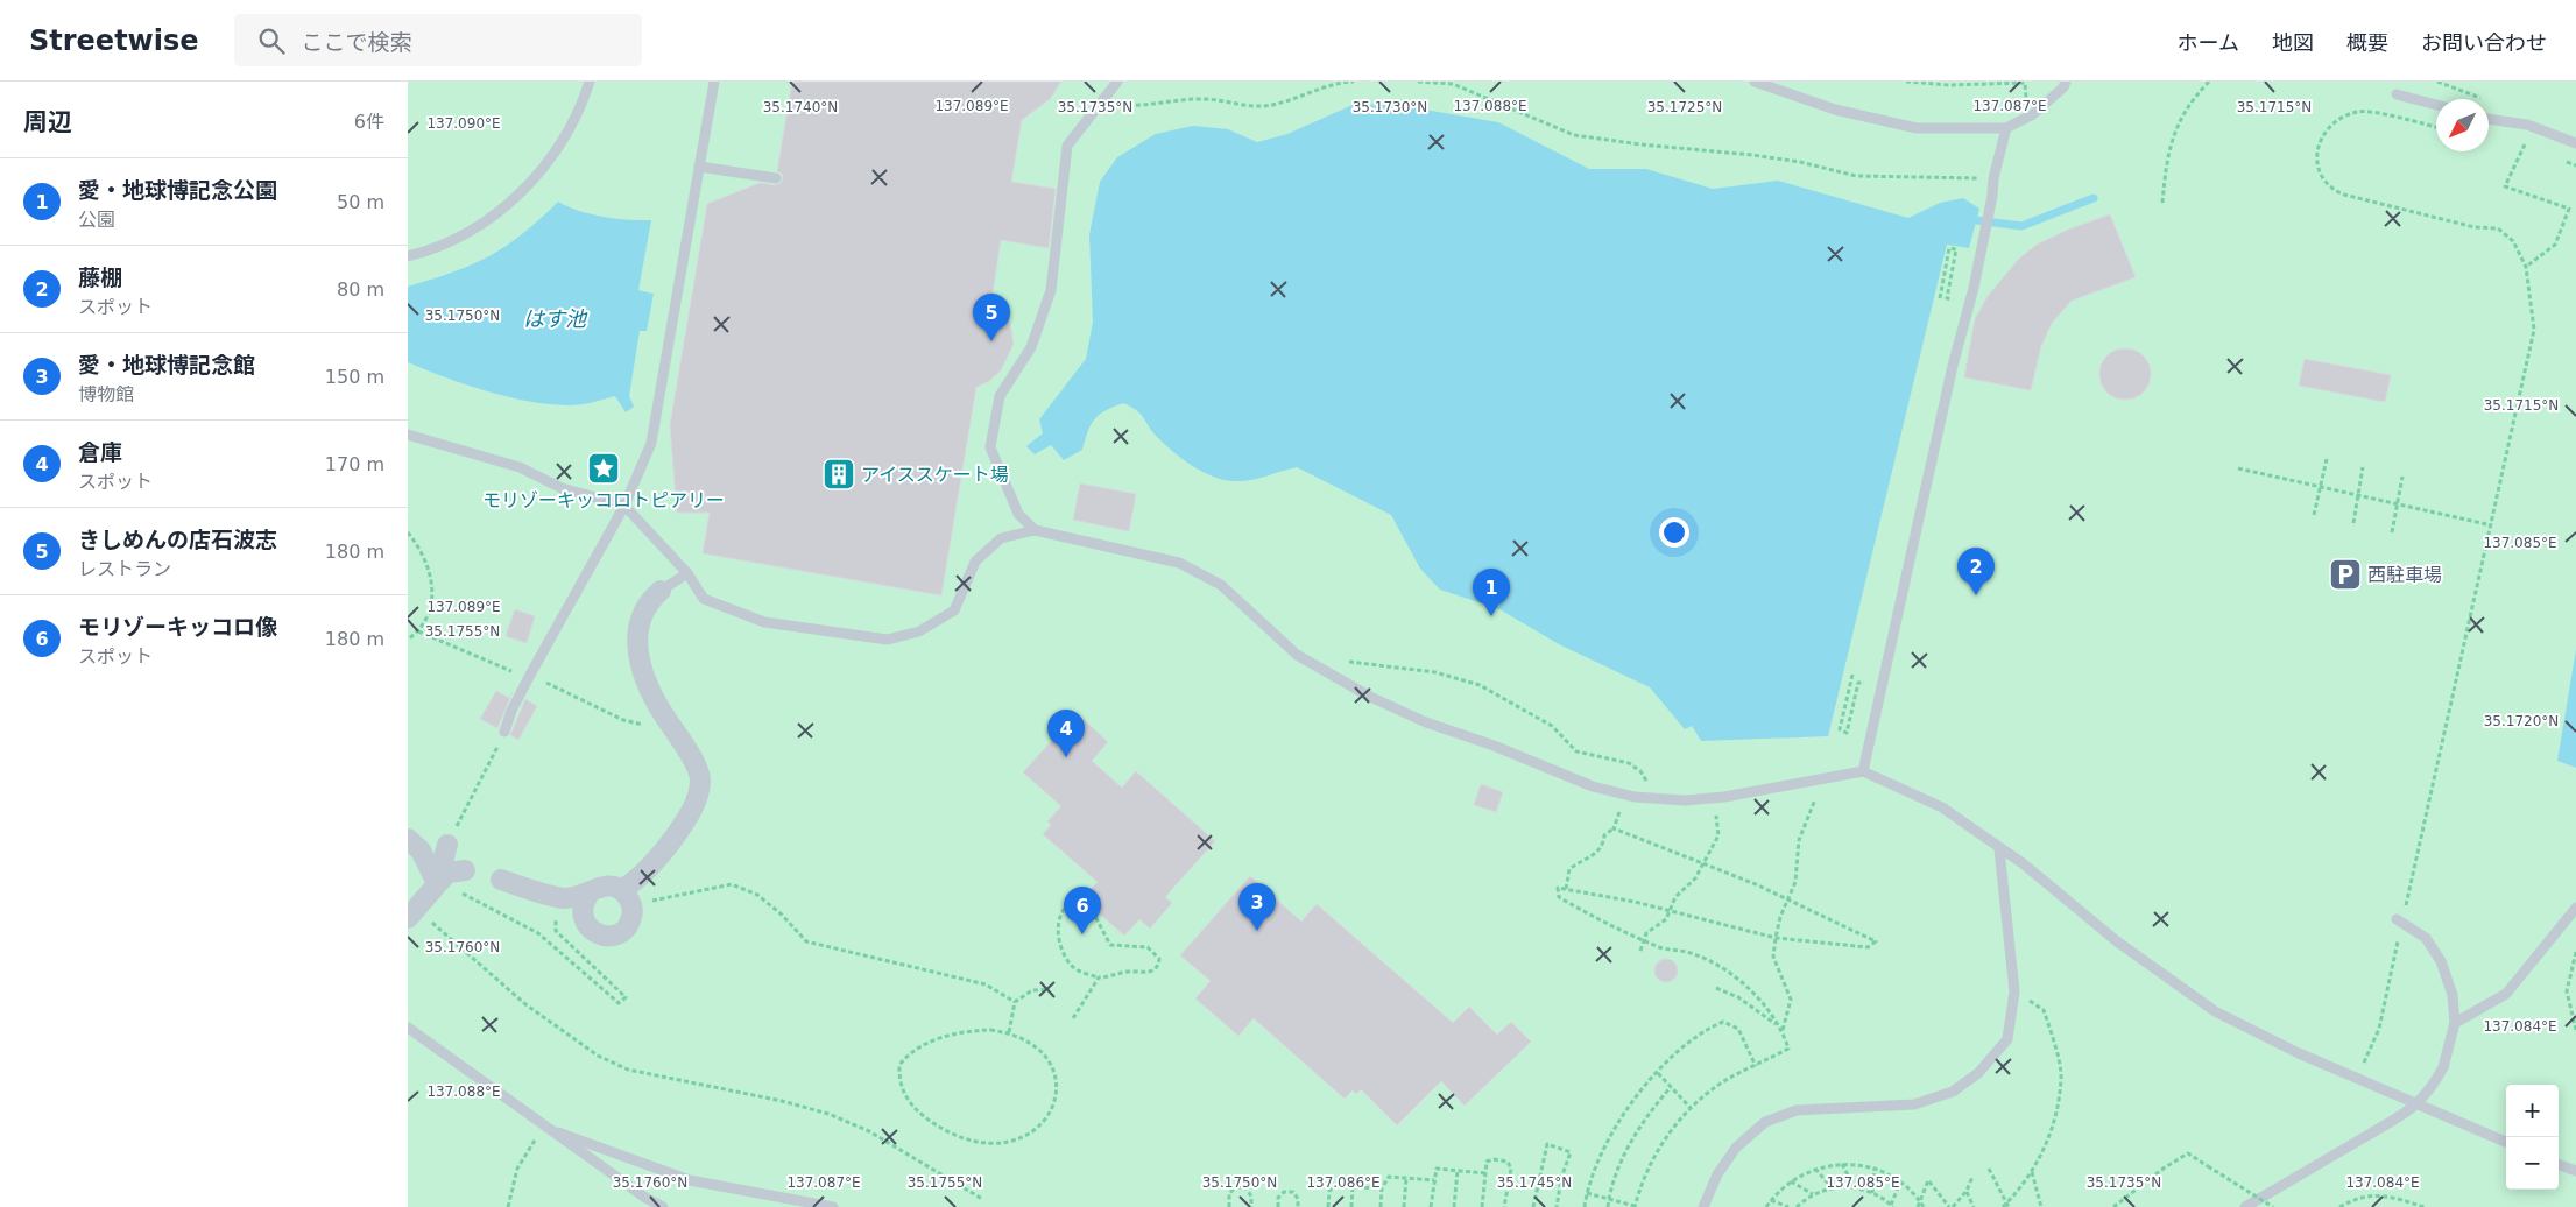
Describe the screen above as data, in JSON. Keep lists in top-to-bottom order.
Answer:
{
  "water": ["はす池"],
  "places": {
    "place": ["モリゾーキッコロトピアリー"],
    "building": ["アイススケート場"],
    "parking": ["西駐車場"]
  },
  "north": "bottom left",
  "page": {
    "header": "Streetwise",
    "search": "ここで検索",
    "nav": [
      "ホーム",
      "地図",
      "概要",
      "お問い合わせ"
    ],
    "heading": ["周辺", "6件"],
    "list": [
      {
        "mark": "1",
        "name": "愛・地球博記念公園",
        "note": "公園",
        "value": "50 m"
      },
      {
        "mark": "2",
        "name": "藤棚",
        "note": "スポット",
        "value": "80 m"
      },
      {
        "mark": "3",
        "name": "愛・地球博記念館",
        "note": "博物館",
        "value": "150 m"
      },
      {
        "mark": "4",
        "name": "倉庫",
        "note": "スポット",
        "value": "170 m"
      },
      {
        "mark": "5",
        "name": "きしめんの店石波志",
        "note": "レストラン",
        "value": "180 m"
      },
      {
        "mark": "6",
        "name": "モリゾーキッコロ像",
        "note": "スポット",
        "value": "180 m"
      }
    ],
    "pins": [
      "5",
      "2",
      "1",
      "4",
      "3",
      "6"
    ],
    "map_buttons": ["+", "−"]
  },
  "coordinates": [
    "137.089°E",
    "137.088°E",
    "137.087°E",
    "35.1740°N",
    "35.1735°N",
    "35.1730°N",
    "35.1725°N",
    "35.1715°N",
    "137.090°E",
    "35.1750°N",
    "137.085°E",
    "35.1755°N",
    "35.1720°N",
    "35.1760°N",
    "137.084°E",
    "35.1745°N",
    "137.086°E"
  ]
}
